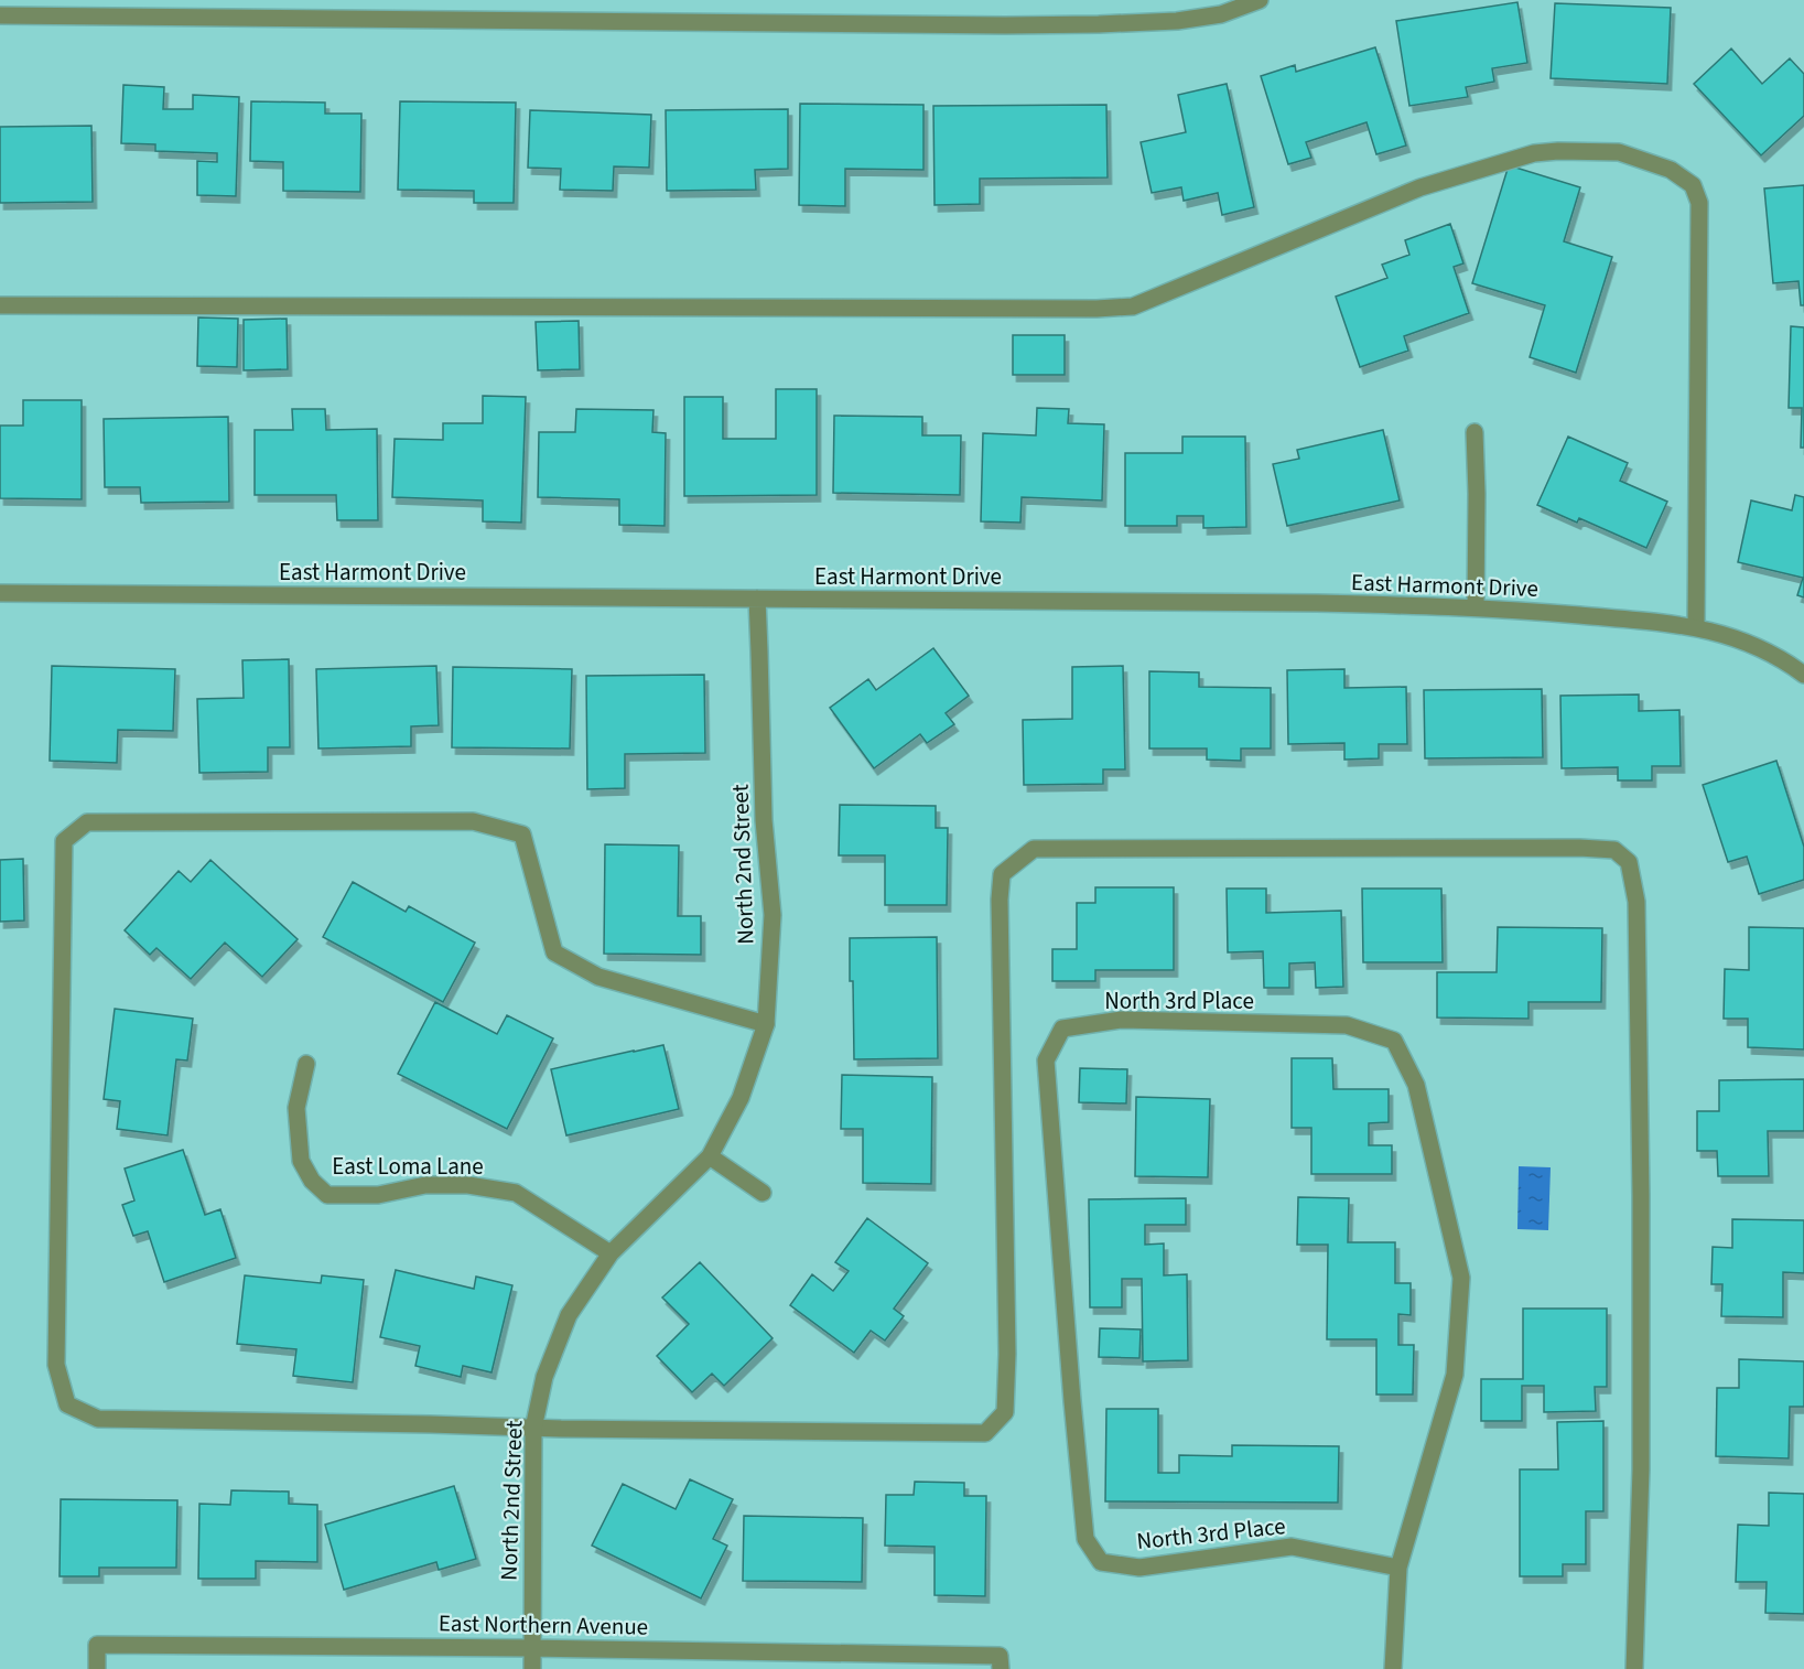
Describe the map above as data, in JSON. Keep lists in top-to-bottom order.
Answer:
{
  "streets": {
    "street": [
      "East Harmont Drive",
      "North 2nd Street",
      "North 3rd Place",
      "East Loma Lane",
      "East Northern Avenue"
    ]
  },
  "crossings": [
    ["East Harmont Drive", "North 2nd Street"],
    ["North 2nd Street", "East Loma Lane"],
    ["North 2nd Street", "East Northern Avenue"]
  ]
}
